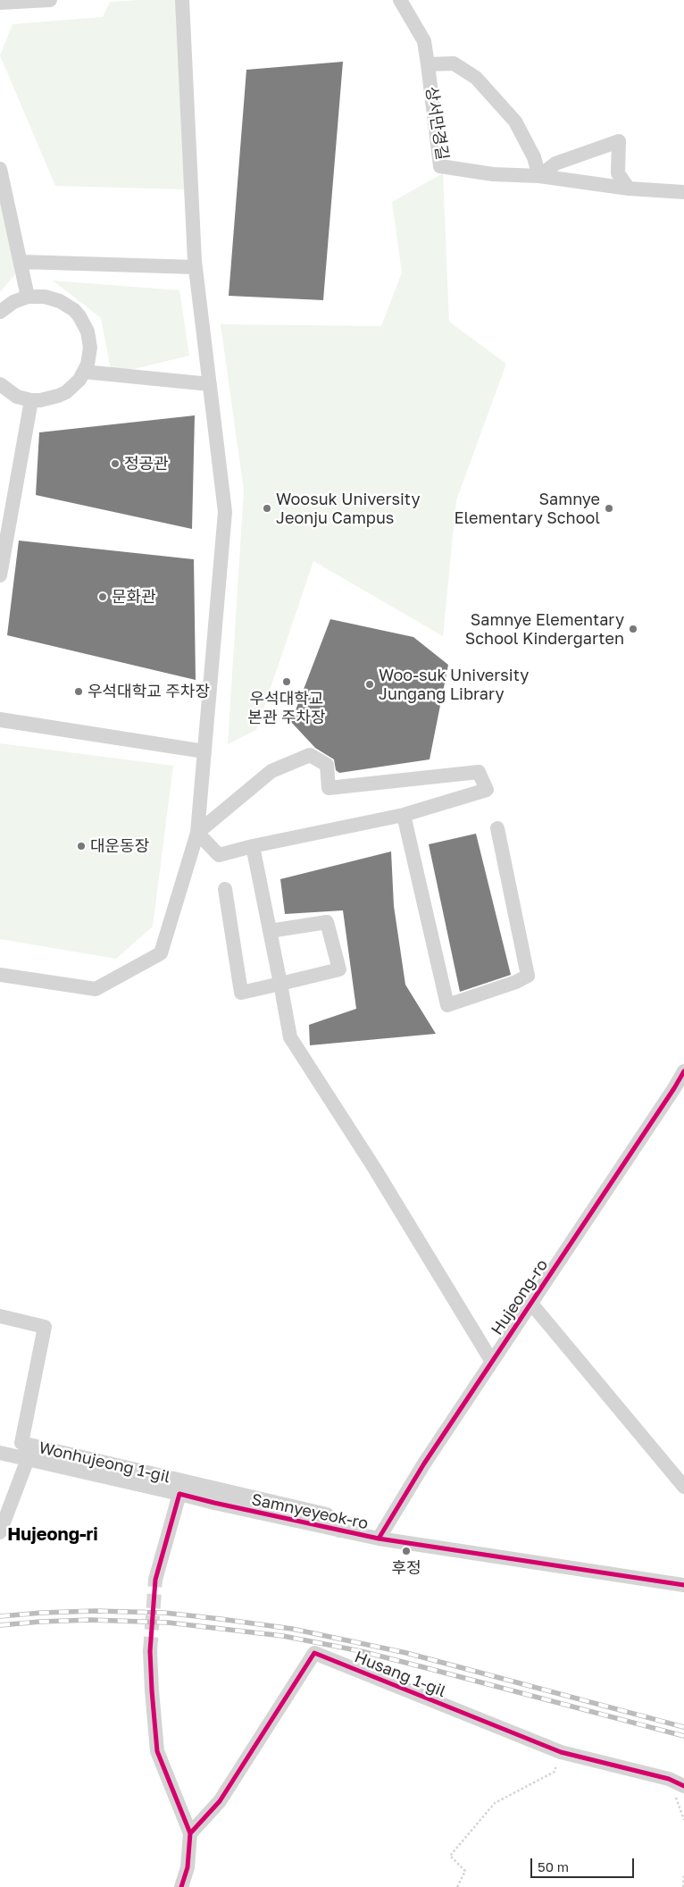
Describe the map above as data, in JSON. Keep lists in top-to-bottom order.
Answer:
{
  "streets": {
    "street": [
      "상서만경길",
      "Hujeong-ro",
      "Wonhujeong 1-gil",
      "Samnyeyeok-ro",
      "Husang 1-gil"
    ]
  },
  "crossings": [
    ["Hujeong-ro", "Samnyeyeok-ro"],
    ["Wonhujeong 1-gil", "Samnyeyeok-ro"]
  ],
  "districts": ["Hujeong-ri"],
  "places": [
    "정공관",
    "Woosuk University Jeonju Campus",
    "Samnye Elementary School",
    "문화관",
    "Samnye Elementary School Kindergarten",
    "우석대학교 본관 주차장",
    "Woo-suk University Jungang Library",
    "우석대학교 주차장",
    "대운동장",
    "후정"
  ],
  "scale_bar": "50 m"
}
